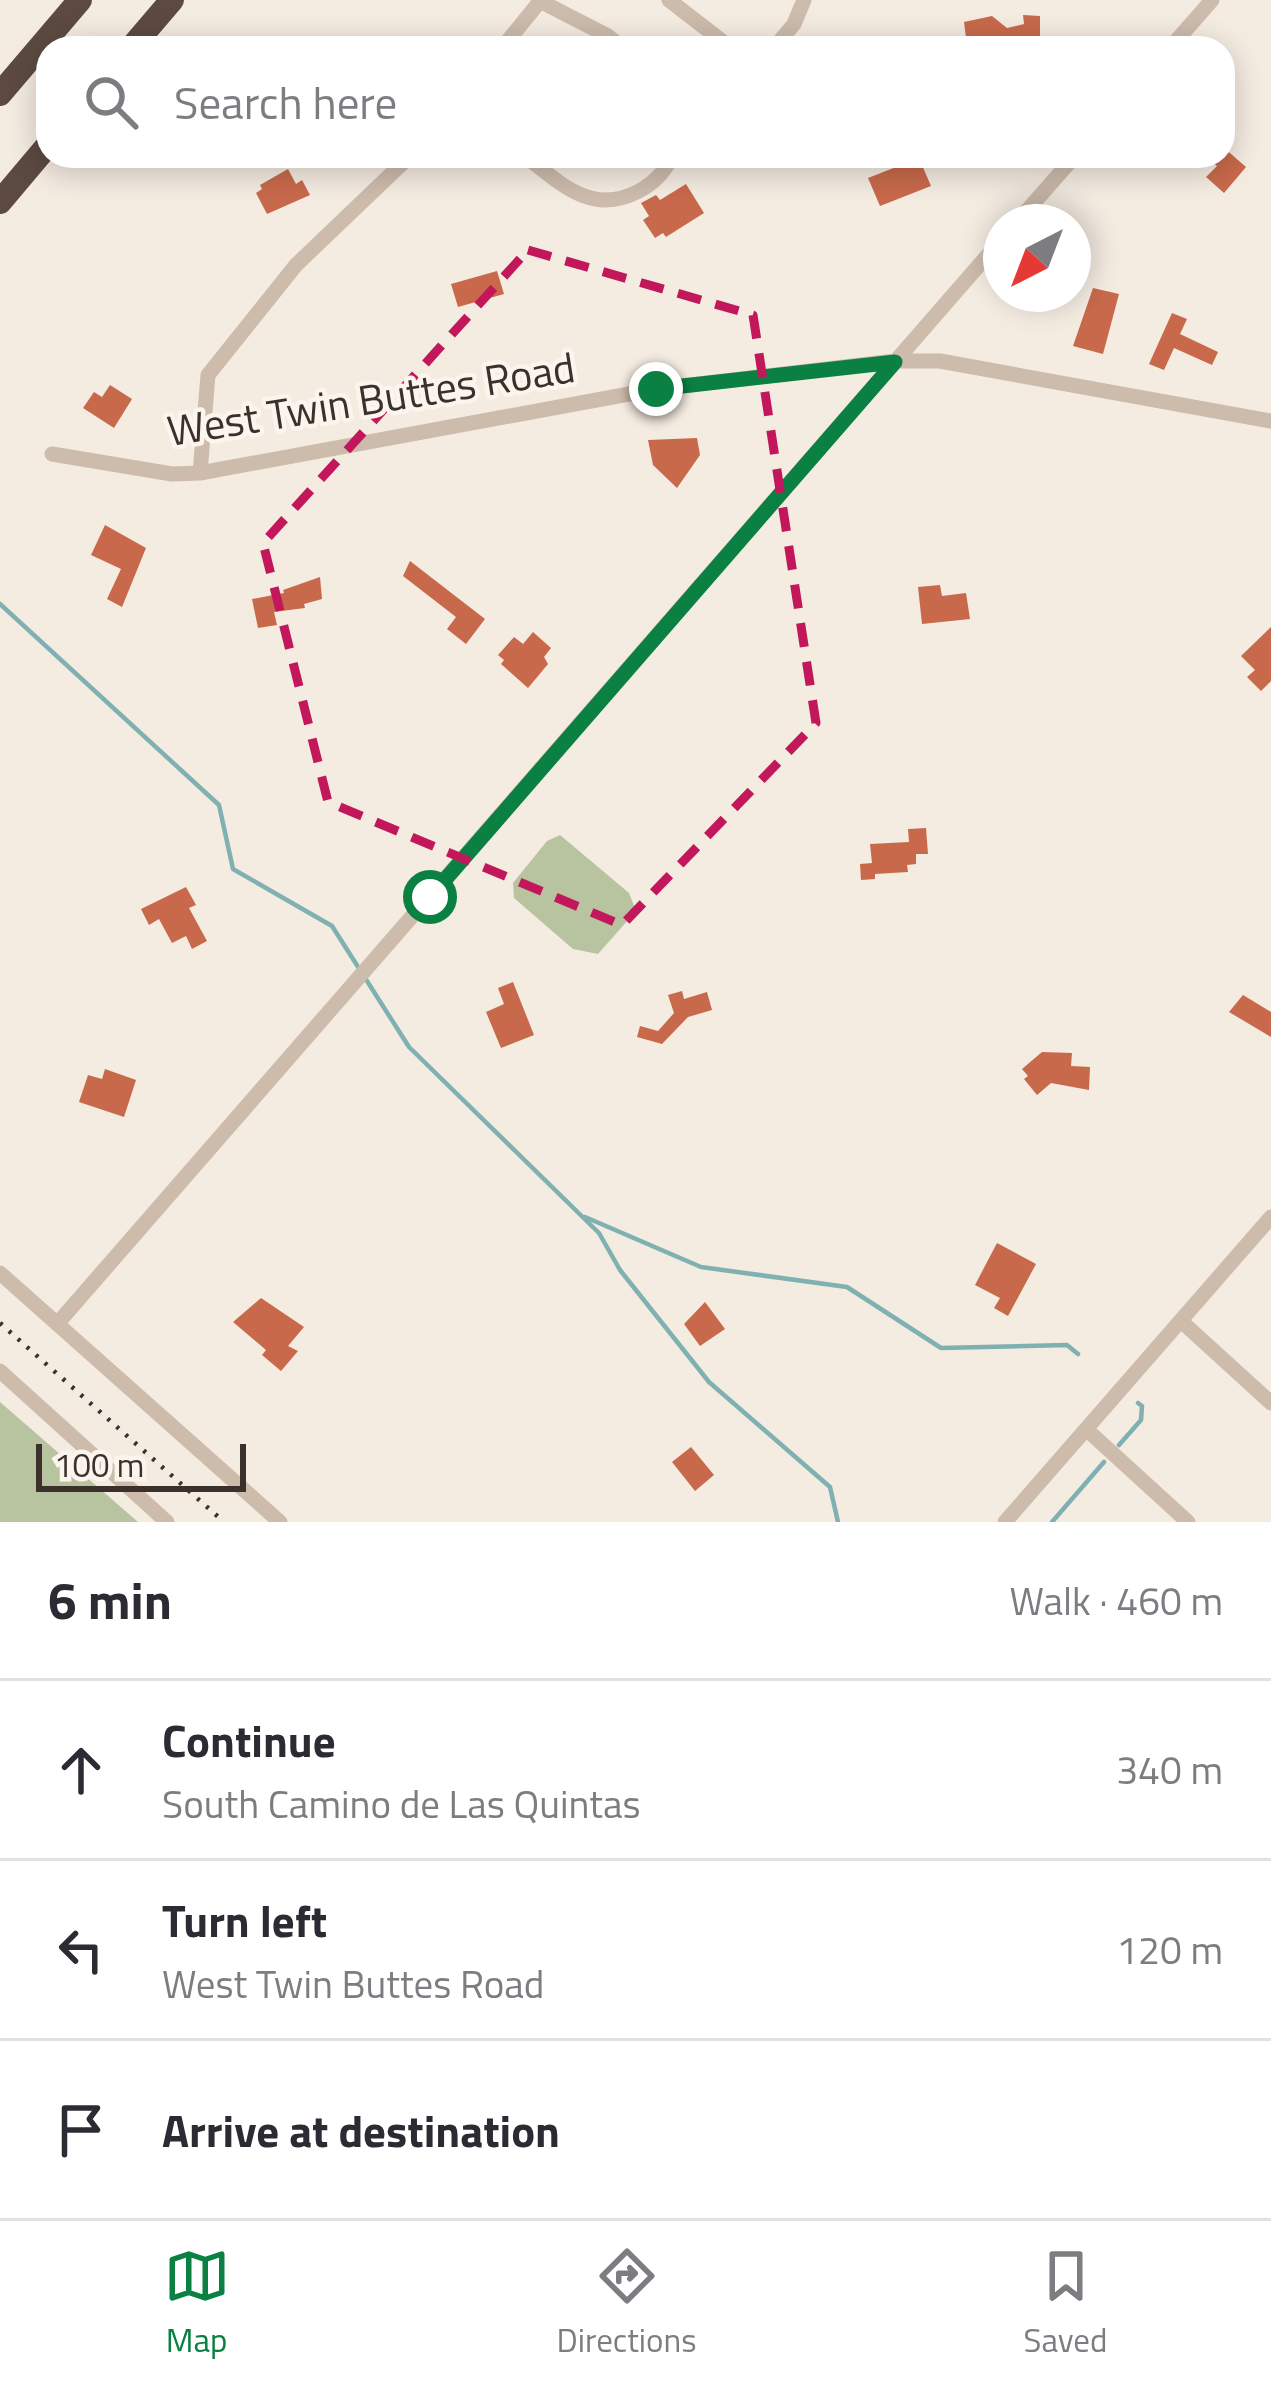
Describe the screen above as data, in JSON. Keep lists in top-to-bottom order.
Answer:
{
  "streets": {
    "street": ["West Twin Buttes Road"]
  },
  "scale_bar": "100 m",
  "north": "bottom left",
  "page": {
    "search": "Search here",
    "scale": "100 m",
    "heading": ["6 min", "Walk · 460 m"],
    "list": [
      ["Continue", "South Camino de Las Quintas", "340 m"],
      ["Turn left", "West Twin Buttes Road", "120 m"],
      "Arrive at destination"
    ],
    "nav": ["Map", "Directions", "Saved"]
  }
}
